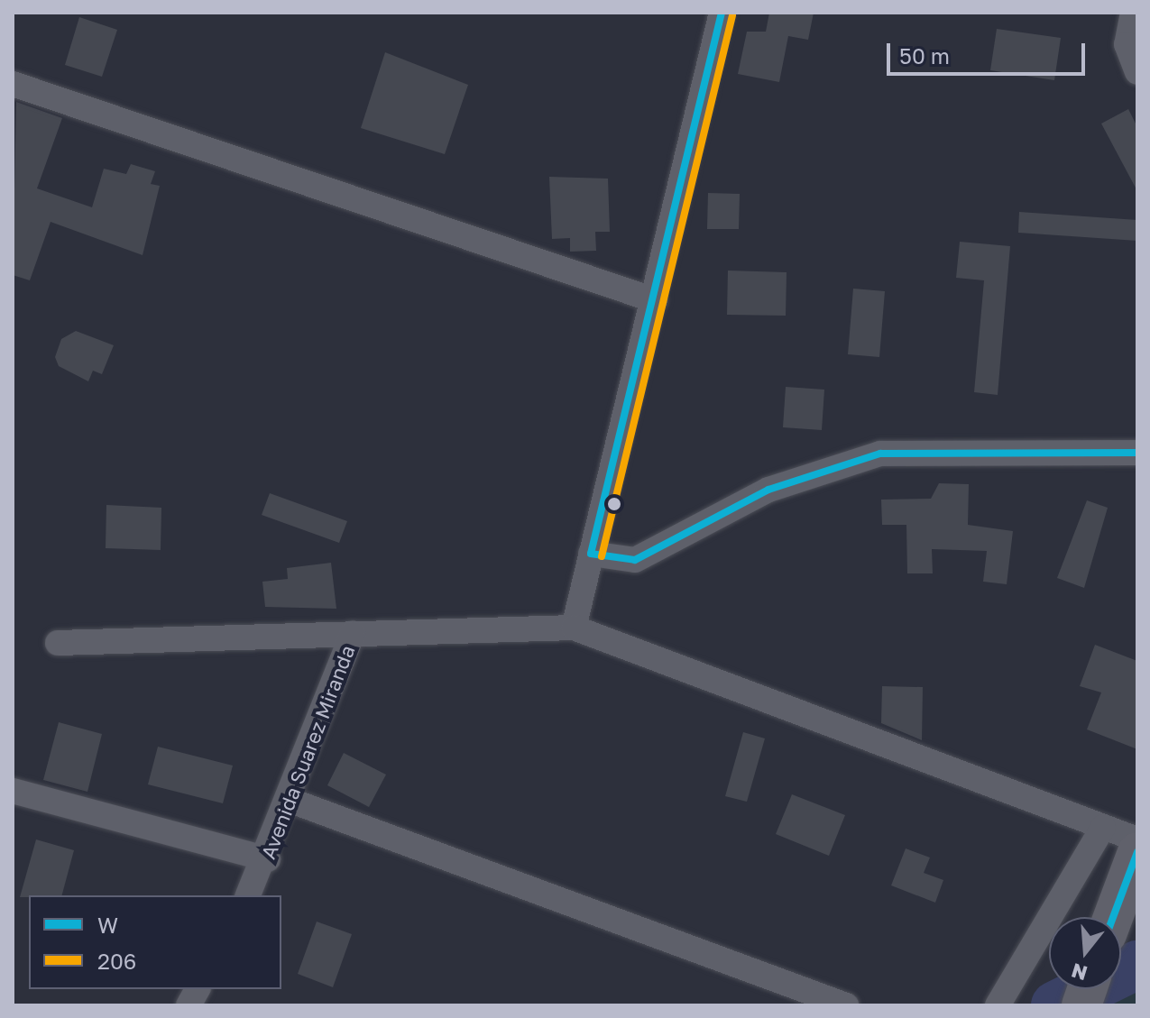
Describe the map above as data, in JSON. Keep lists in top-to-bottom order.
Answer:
{
  "streets": {
    "street": ["Avenida Suarez Miranda"]
  },
  "lines": ["transit line W", "transit line 206"],
  "legend": ["W", "206"],
  "scale_bar": "50 m",
  "north": "bottom"
}
